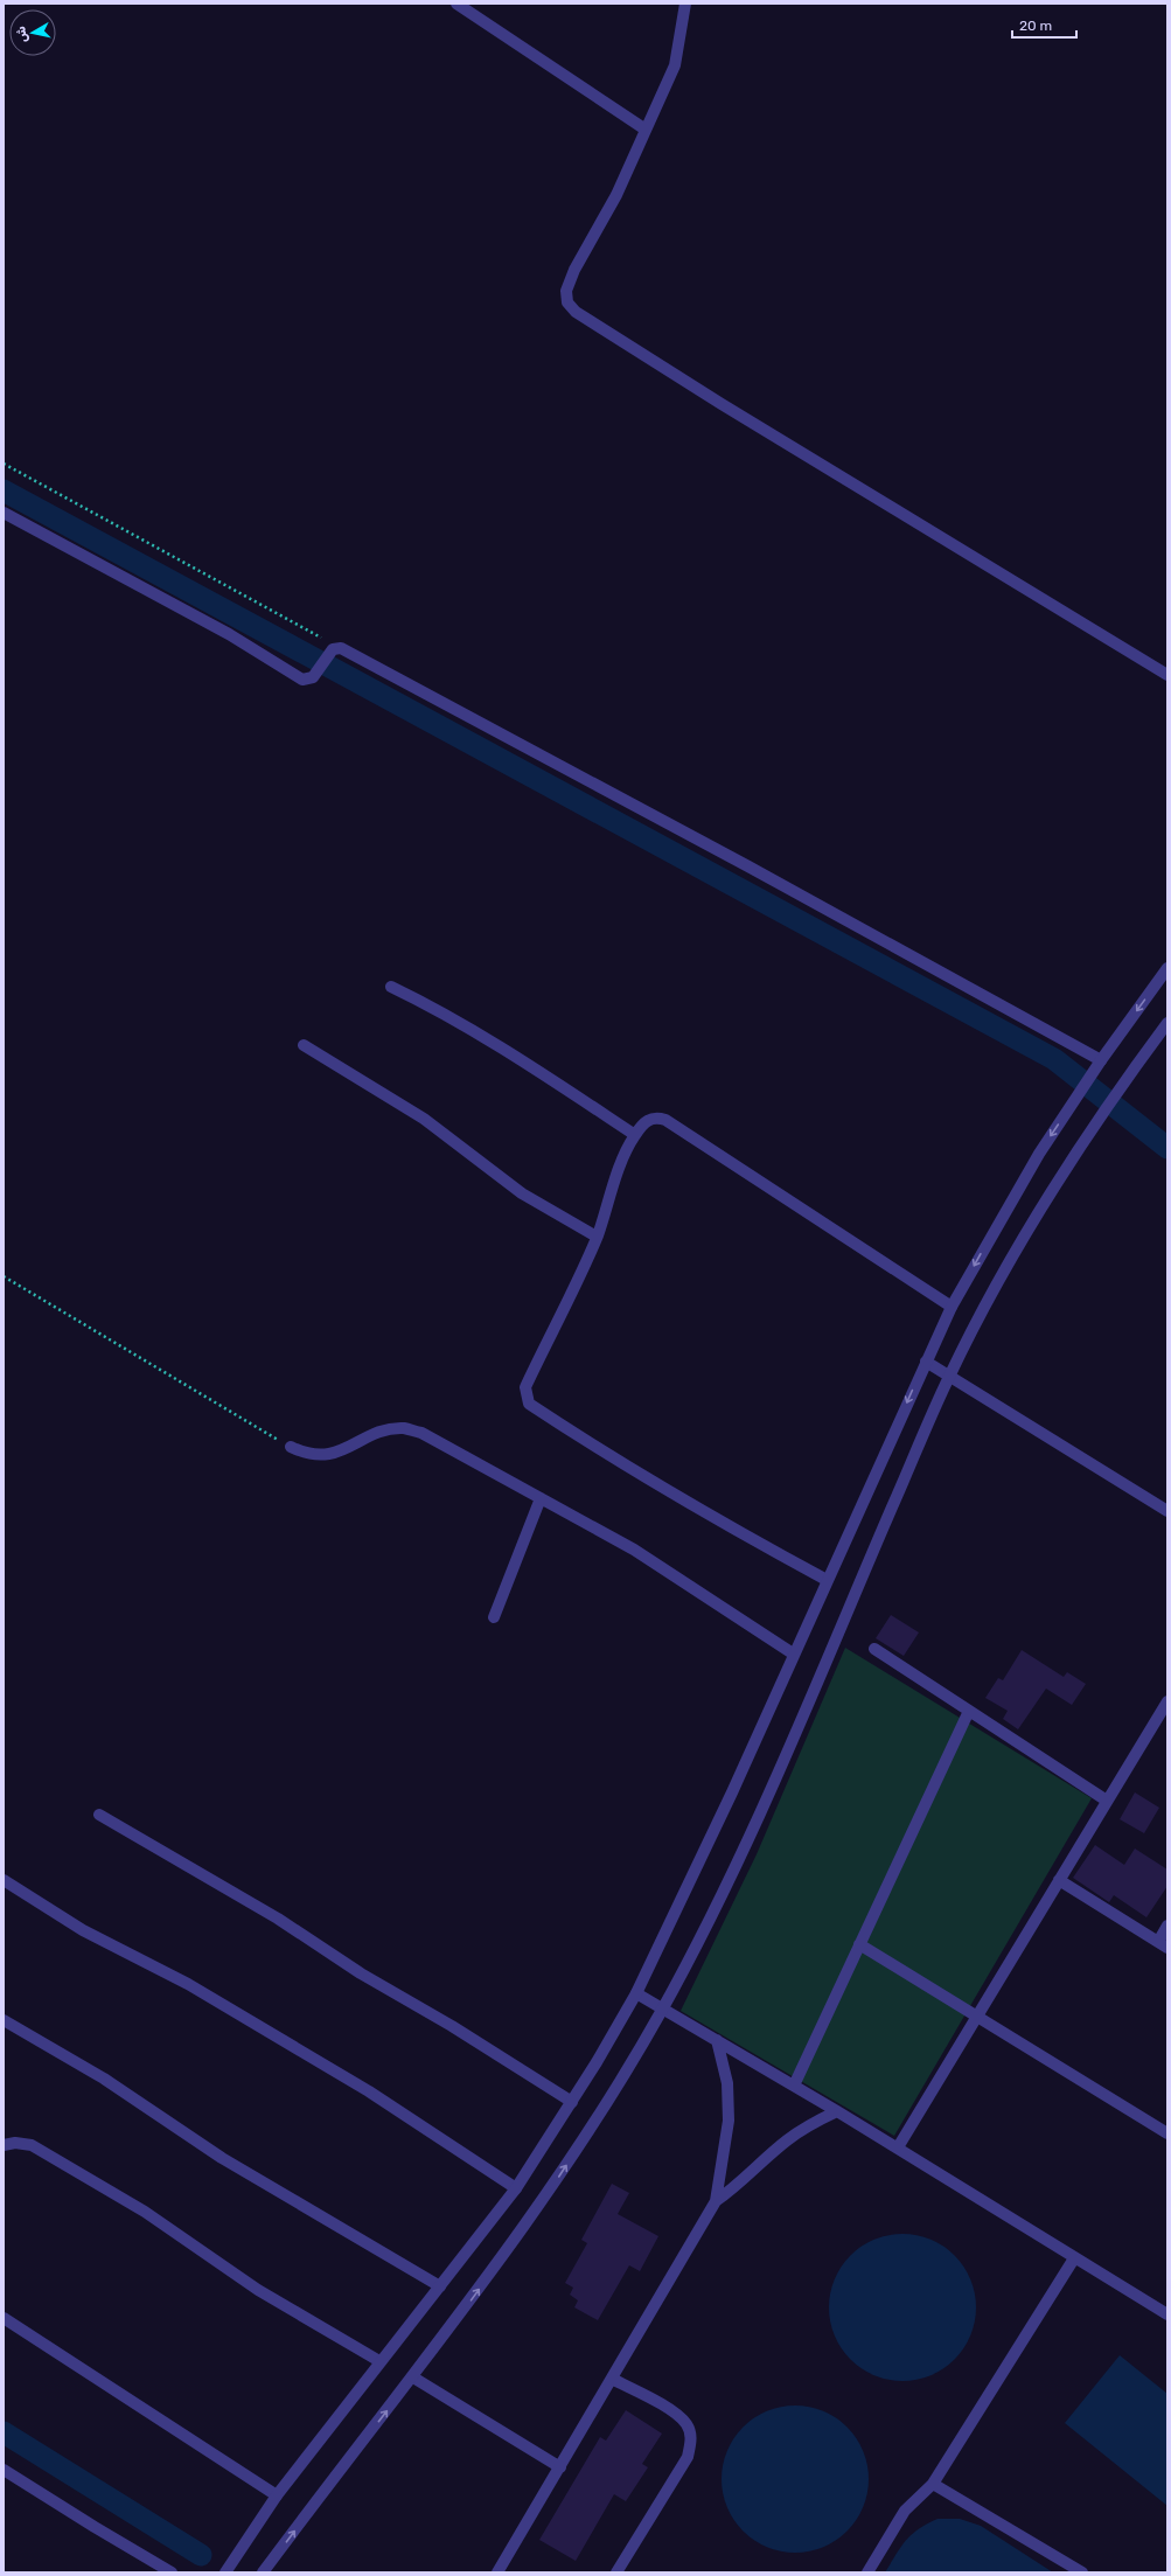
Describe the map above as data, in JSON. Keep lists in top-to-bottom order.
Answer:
{
  "scale_bar": "20 m",
  "north": "left"
}
